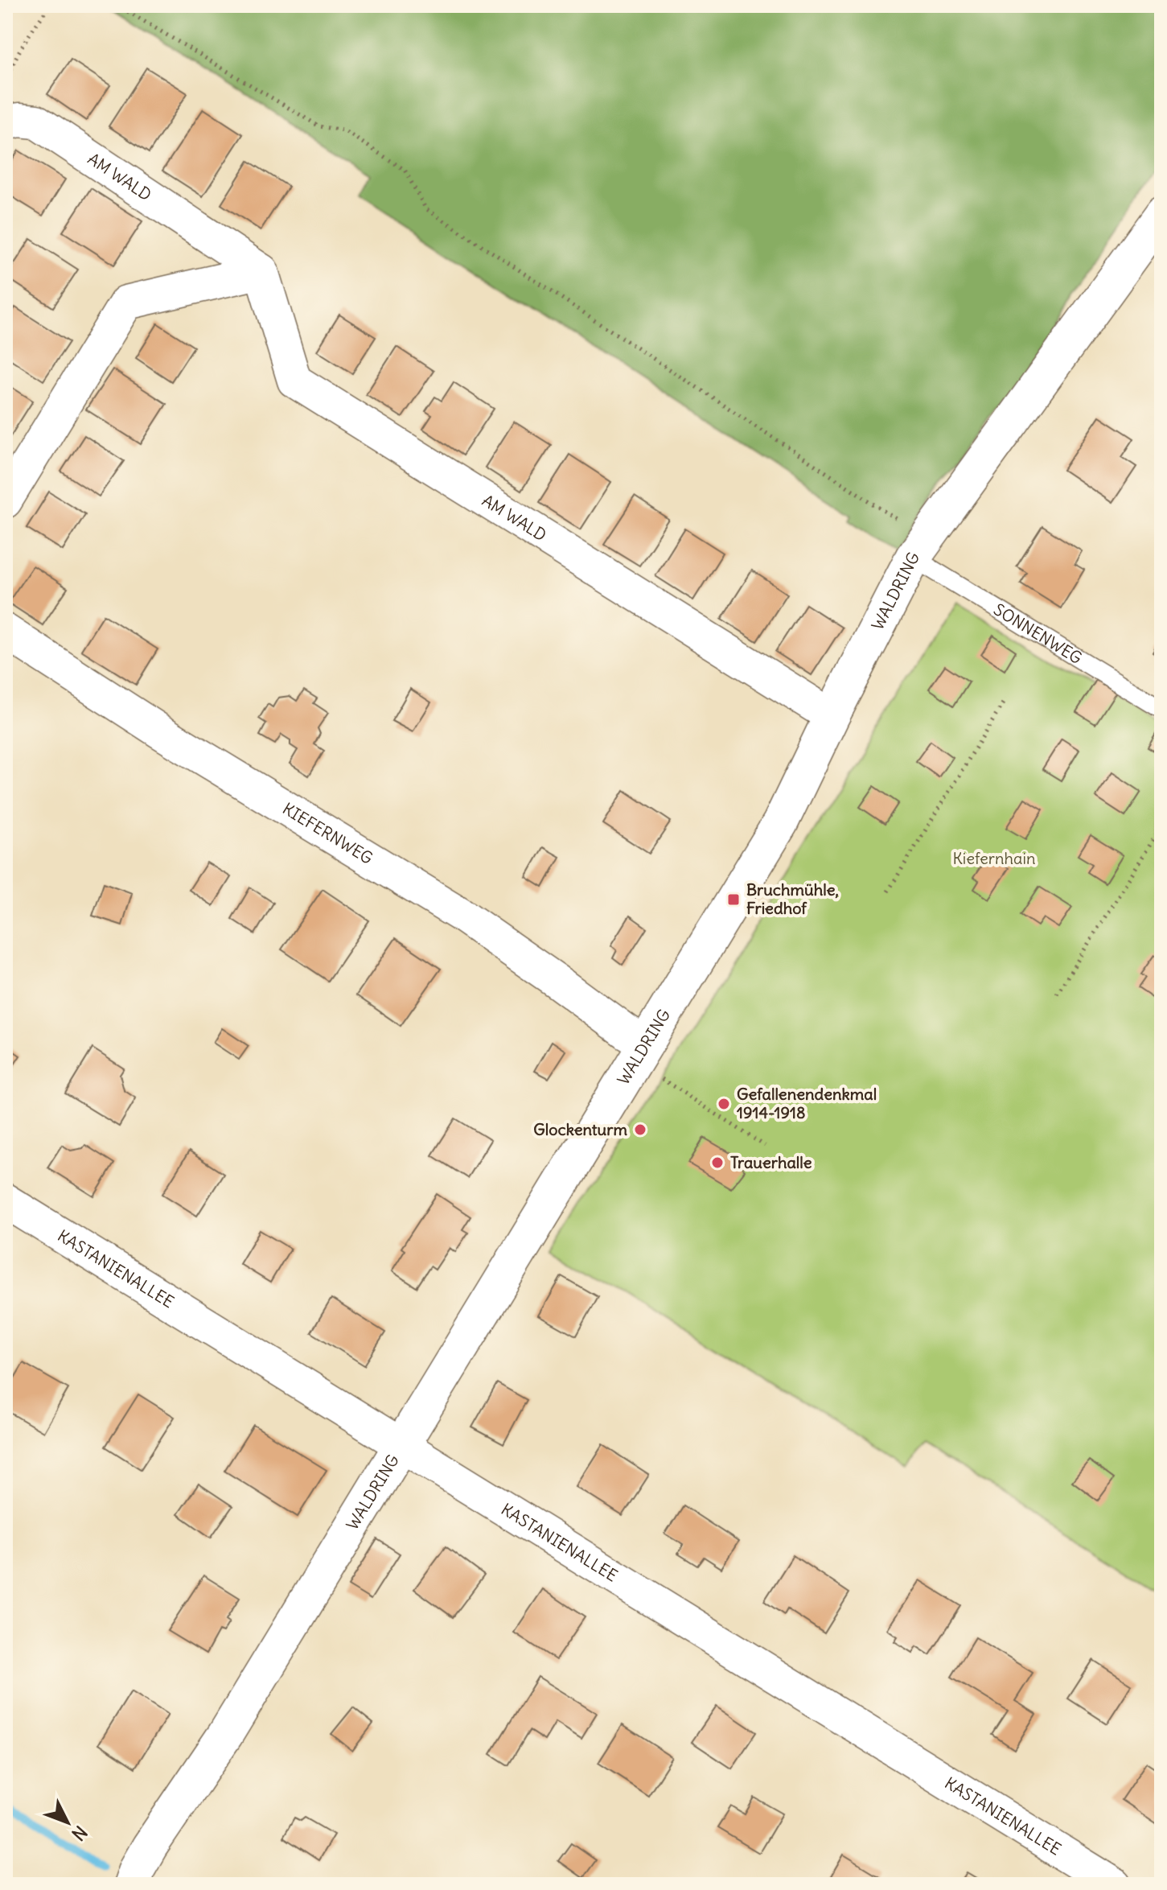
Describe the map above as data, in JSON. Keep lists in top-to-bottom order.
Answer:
{
  "streets": {
    "street": [
      "AM WALD",
      "WALDRING",
      "KIEFERNWEG",
      "KASTANIENALLEE"
    ],
    "lane": ["SONNENWEG"]
  },
  "crossings": [
    ["AM WALD", "WALDRING"],
    ["WALDRING", "SONNENWEG"],
    ["WALDRING", "KIEFERNWEG"],
    ["WALDRING", "KASTANIENALLEE"]
  ],
  "parks": ["Kiefernhain"],
  "places": {
    "transit": ["Bruchmühle, Friedhof"],
    "other": ["Gefallenendenkmal 1914-1918", "Glockenturm", "Trauerhalle"]
  },
  "north": "bottom right"
}
